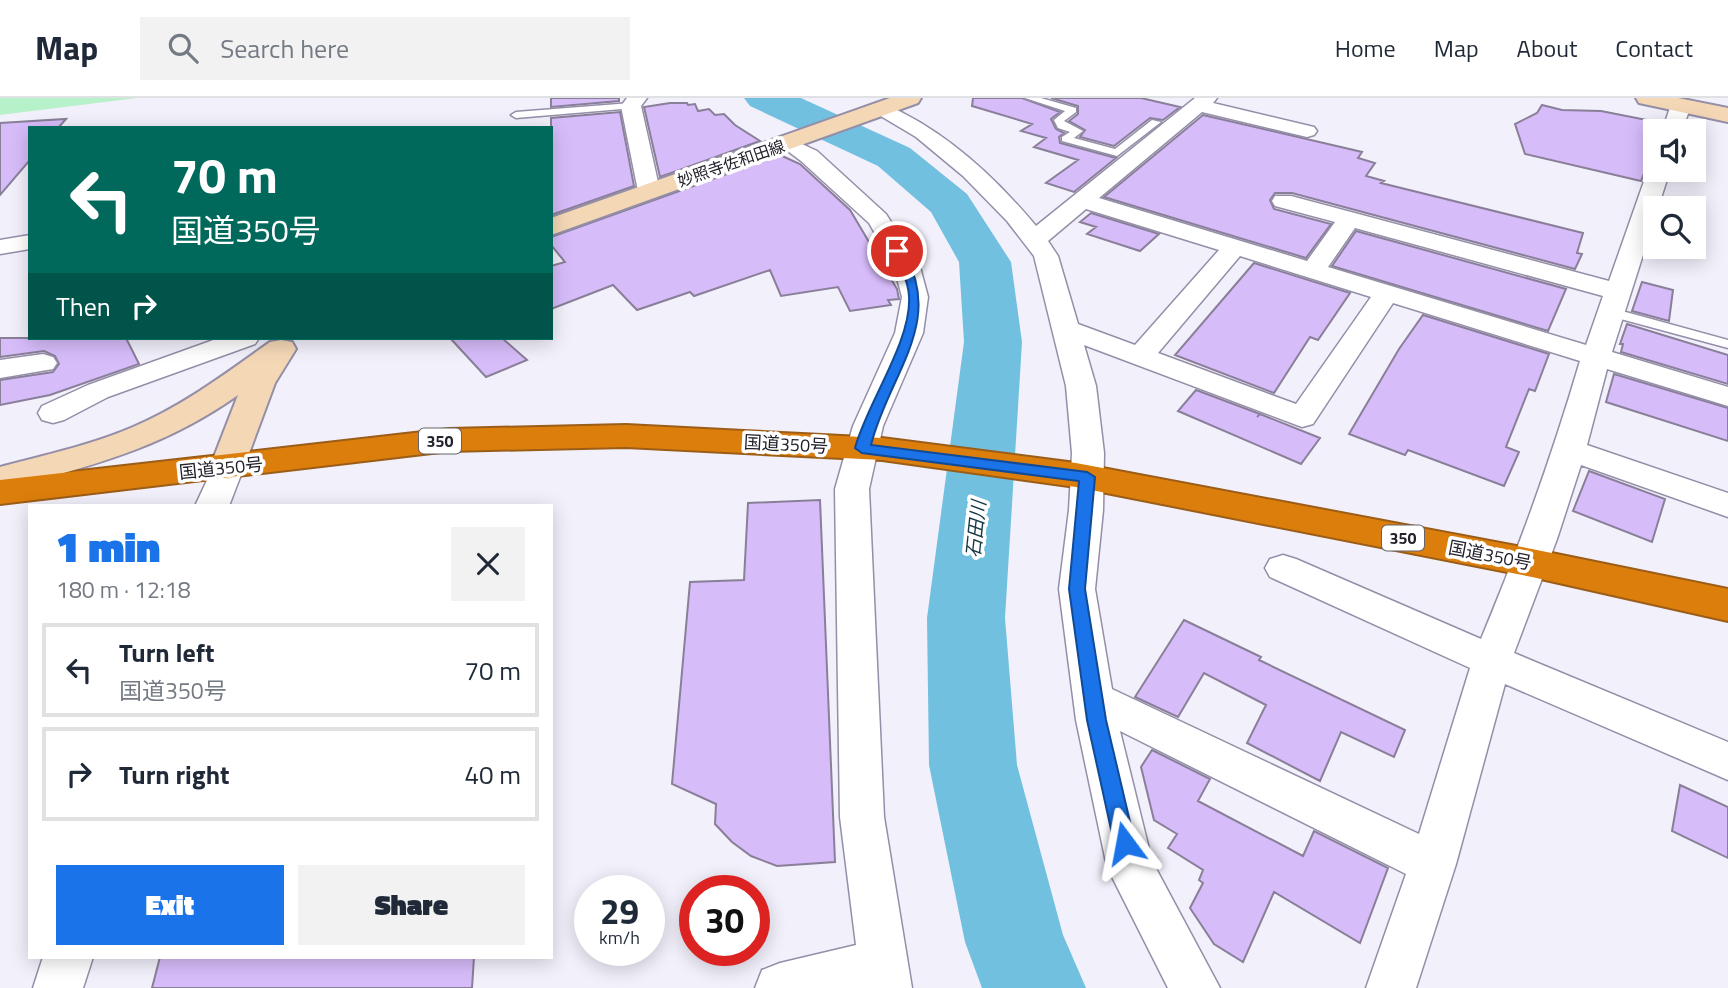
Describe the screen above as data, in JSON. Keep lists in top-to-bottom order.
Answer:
{
  "streets": {
    "highway": ["350", "国道350号"],
    "main road": ["妙照寺佐和田線"]
  },
  "water": ["石田川"],
  "page": {
    "header": "Map",
    "search": "Search here",
    "nav": [
      "Home",
      "Map",
      "About",
      "Contact"
    ],
    "turn": ["70 m", "国道350号"],
    "then": "Then",
    "heading": ["1 min", "180 m · 12:18"],
    "list": [
      {
        "name": "Turn left",
        "note": "国道350号",
        "value": "70 m"
      },
      {
        "name": "Turn right",
        "value": "40 m"
      }
    ],
    "buttons": ["Exit", "Share"],
    "speed": "29 km/h",
    "limit": "30"
  }
}
